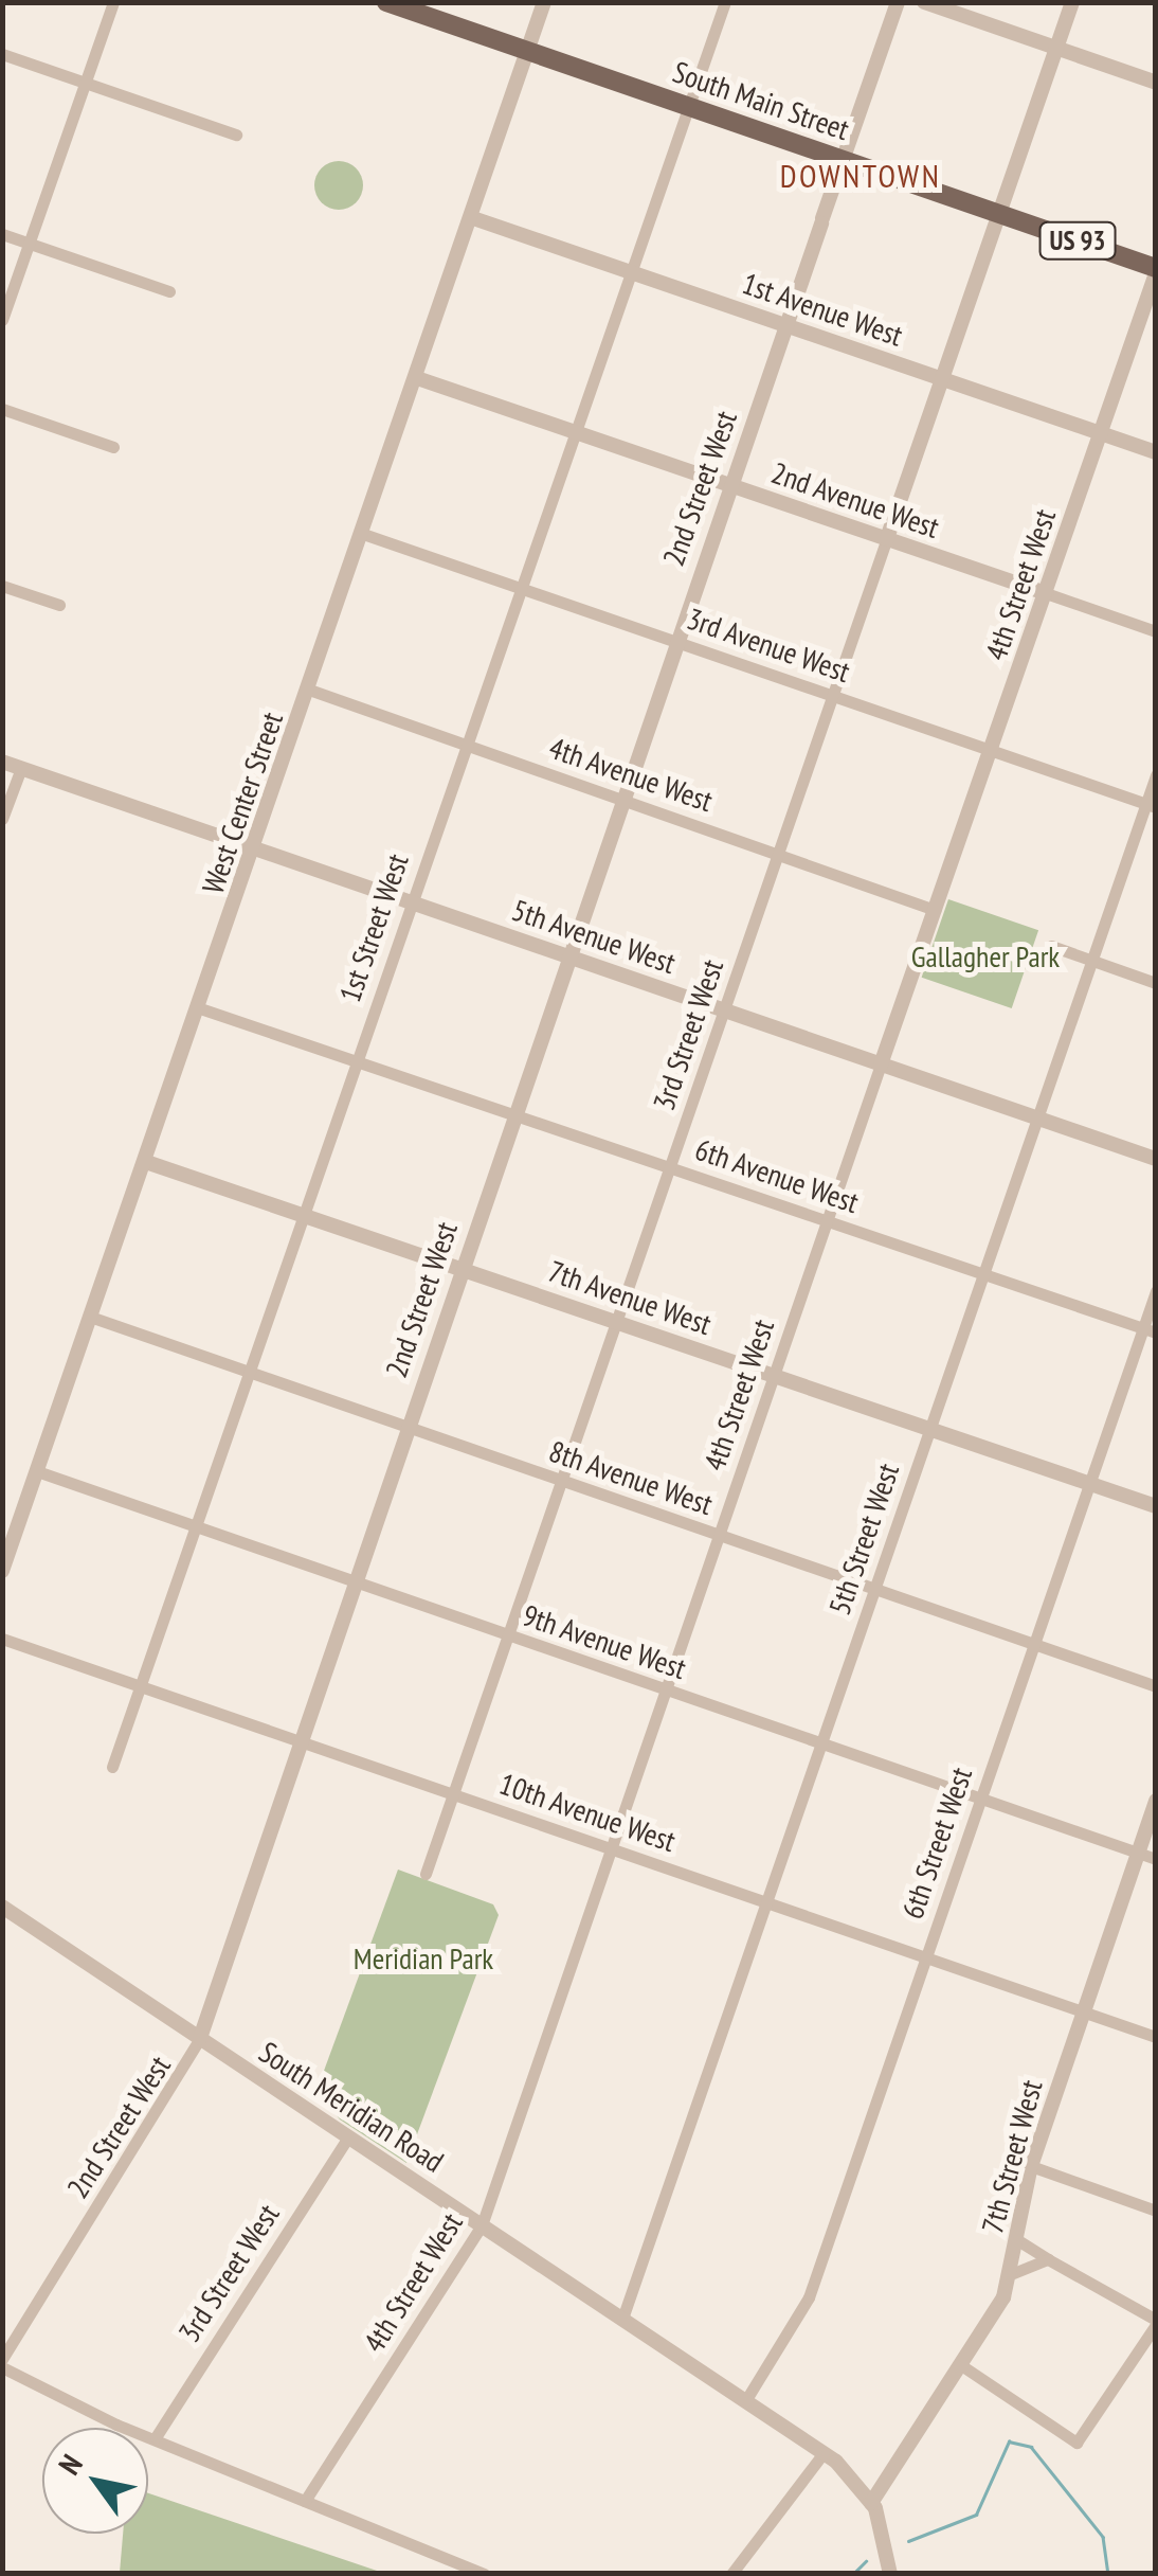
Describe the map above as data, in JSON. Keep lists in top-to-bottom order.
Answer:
{
  "streets": {
    "main road": ["South Main Street", "US 93"],
    "street": [
      "1st Avenue West",
      "2nd Street West",
      "2nd Avenue West",
      "4th Street West",
      "3rd Avenue West",
      "4th Avenue West",
      "West Center Street",
      "1st Street West",
      "5th Avenue West",
      "3rd Street West",
      "6th Avenue West",
      "7th Avenue West",
      "8th Avenue West",
      "5th Street West",
      "9th Avenue West",
      "10th Avenue West",
      "6th Street West",
      "South Meridian Road",
      "7th Street West"
    ]
  },
  "crossings": [
    ["South Main Street", "US 93"],
    ["South Main Street", "2nd Street West"],
    ["South Main Street", "4th Street West"],
    ["South Main Street", "West Center Street"],
    ["South Main Street", "1st Street West"],
    ["South Main Street", "3rd Street West"],
    ["US 93", "West Center Street"],
    ["1st Avenue West", "2nd Street West"],
    ["1st Avenue West", "4th Street West"],
    ["1st Avenue West", "West Center Street"],
    ["1st Avenue West", "1st Street West"],
    ["1st Avenue West", "3rd Street West"],
    ["2nd Street West", "2nd Avenue West"],
    ["2nd Street West", "3rd Avenue West"],
    ["2nd Street West", "4th Avenue West"],
    ["2nd Street West", "5th Avenue West"],
    ["2nd Street West", "6th Avenue West"],
    ["2nd Street West", "7th Avenue West"],
    ["2nd Street West", "8th Avenue West"],
    ["2nd Street West", "9th Avenue West"],
    ["2nd Street West", "10th Avenue West"],
    ["2nd Street West", "South Meridian Road"],
    ["2nd Avenue West", "4th Street West"],
    ["2nd Avenue West", "West Center Street"],
    ["2nd Avenue West", "1st Street West"],
    ["2nd Avenue West", "3rd Street West"],
    ["4th Street West", "3rd Avenue West"],
    ["4th Street West", "4th Avenue West"],
    ["4th Street West", "5th Avenue West"],
    ["4th Street West", "6th Avenue West"],
    ["4th Street West", "7th Avenue West"],
    ["4th Street West", "8th Avenue West"],
    ["4th Street West", "9th Avenue West"],
    ["4th Street West", "10th Avenue West"],
    ["4th Street West", "South Meridian Road"],
    ["3rd Avenue West", "West Center Street"],
    ["3rd Avenue West", "1st Street West"],
    ["3rd Avenue West", "3rd Street West"],
    ["3rd Avenue West", "5th Street West"],
    ["4th Avenue West", "West Center Street"],
    ["4th Avenue West", "1st Street West"],
    ["4th Avenue West", "3rd Street West"],
    ["West Center Street", "5th Avenue West"],
    ["West Center Street", "6th Avenue West"],
    ["West Center Street", "7th Avenue West"],
    ["West Center Street", "8th Avenue West"],
    ["West Center Street", "9th Avenue West"],
    ["1st Street West", "5th Avenue West"],
    ["1st Street West", "6th Avenue West"],
    ["1st Street West", "7th Avenue West"],
    ["1st Street West", "8th Avenue West"],
    ["1st Street West", "9th Avenue West"],
    ["1st Street West", "10th Avenue West"],
    ["5th Avenue West", "3rd Street West"],
    ["5th Avenue West", "5th Street West"],
    ["3rd Street West", "6th Avenue West"],
    ["3rd Street West", "7th Avenue West"],
    ["3rd Street West", "8th Avenue West"],
    ["3rd Street West", "9th Avenue West"],
    ["3rd Street West", "10th Avenue West"],
    ["3rd Street West", "South Meridian Road"],
    ["6th Avenue West", "5th Street West"],
    ["6th Avenue West", "6th Street West"],
    ["7th Avenue West", "5th Street West"],
    ["7th Avenue West", "6th Street West"],
    ["8th Avenue West", "5th Street West"],
    ["8th Avenue West", "6th Street West"],
    ["5th Street West", "9th Avenue West"],
    ["5th Street West", "10th Avenue West"],
    ["5th Street West", "South Meridian Road"],
    ["9th Avenue West", "6th Street West"],
    ["9th Avenue West", "7th Street West"],
    ["10th Avenue West", "6th Street West"],
    ["10th Avenue West", "7th Street West"],
    ["6th Street West", "South Meridian Road"],
    ["South Meridian Road", "7th Street West"]
  ],
  "districts": ["DOWNTOWN"],
  "parks": ["Gallagher Park", "Meridian Park"],
  "north": "top left"
}
